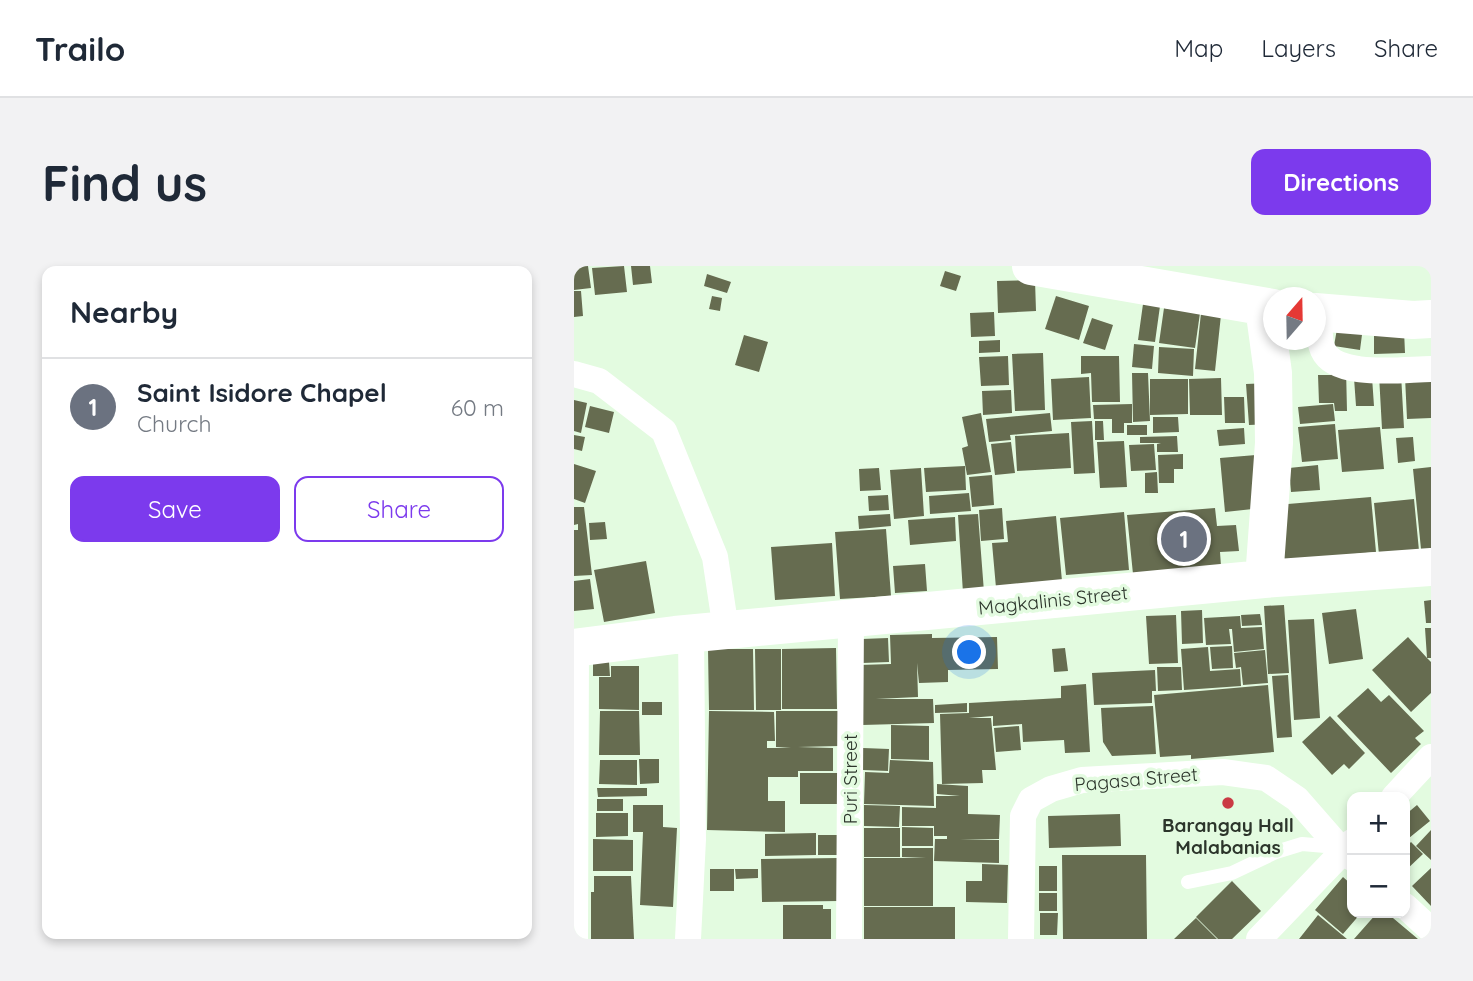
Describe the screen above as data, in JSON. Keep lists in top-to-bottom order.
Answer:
{
  "streets": {
    "main road": ["Magkalinis Street"],
    "street": ["Puri Street", "Pagasa Street"]
  },
  "crossings": [
    ["Magkalinis Street", "Puri Street"]
  ],
  "places": ["Barangay Hall Malabanias"],
  "north": "top",
  "page": {
    "header": "Trailo",
    "nav": ["Map", "Layers", "Share"],
    "buttons": [
      "Directions",
      ["Save", "Share"]
    ],
    "title": "Find us",
    "heading": "Nearby",
    "list": [
      {
        "mark": "1",
        "name": "Saint Isidore Chapel",
        "note": "Church",
        "value": "60 m"
      }
    ],
    "pins": "1",
    "map_buttons": ["+", "−"]
  }
}
